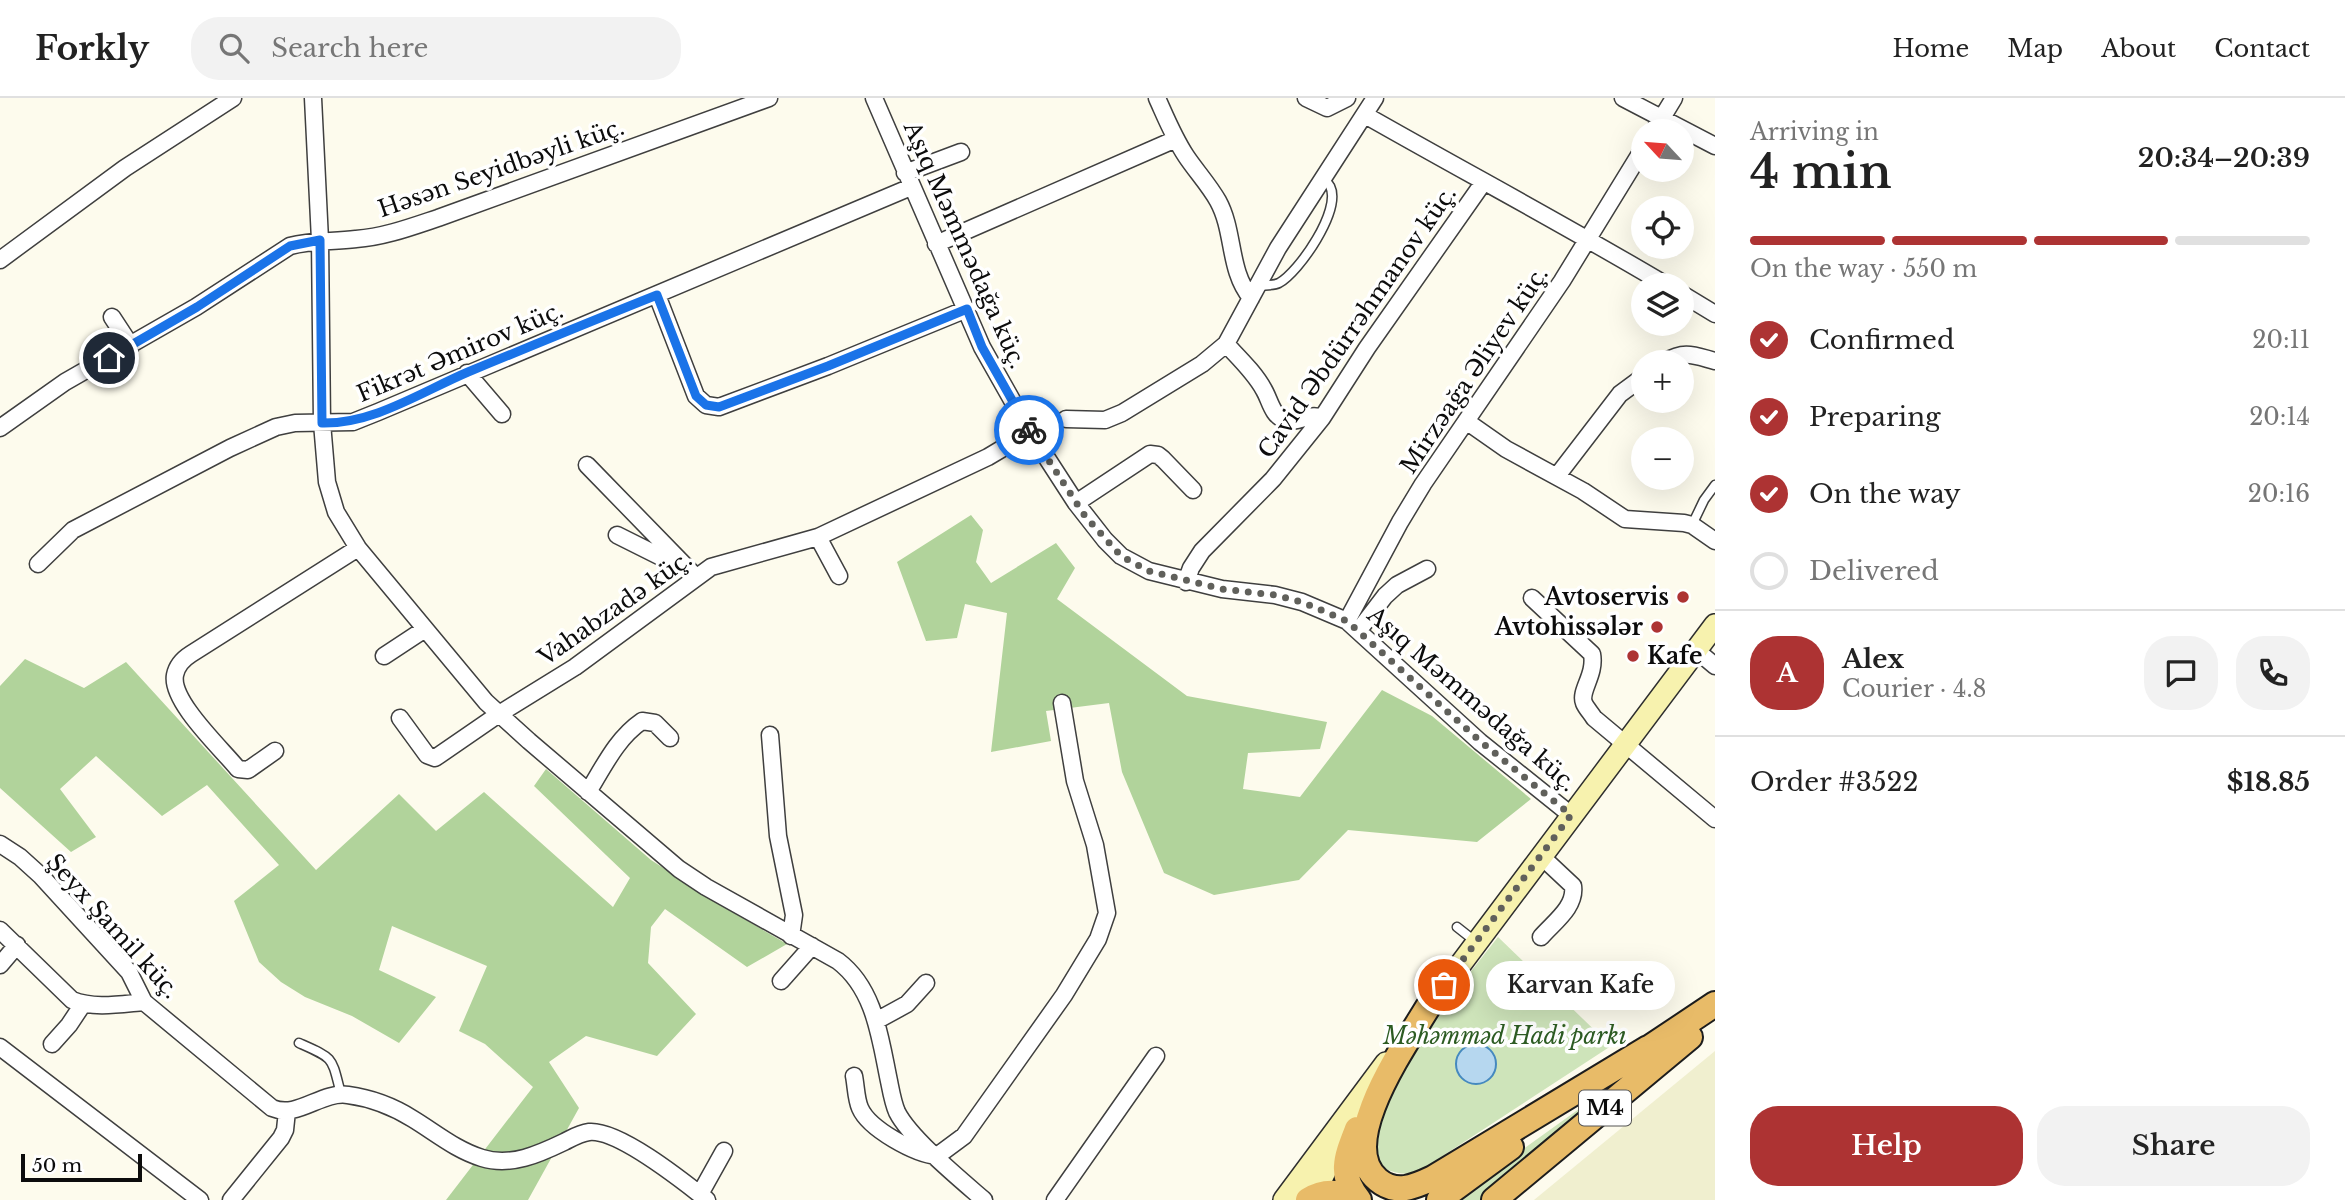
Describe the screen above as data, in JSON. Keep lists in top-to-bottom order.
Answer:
{
  "streets": {
    "highway": ["M4"],
    "street": [
      "Həsən Seyidbəyli küç.",
      "Aşıq Məmmədağa küç.",
      "Cavid Əbdürrəhmanov küç.",
      "Fikrət Əmirov küç.",
      "Mirzəağa Əliyev küç.",
      "Vahabzadə küç.",
      "Şeyx Şamil küç."
    ]
  },
  "crossings": [
    ["Aşıq Məmmədağa küç.", "Cavid Əbdürrəhmanov küç."],
    ["Aşıq Məmmədağa küç.", "Fikrət Əmirov küç."],
    ["Aşıq Məmmədağa küç.", "Mirzəağa Əliyev küç."],
    ["Aşıq Məmmədağa küç.", "Vahabzadə küç."]
  ],
  "parks": ["Məhəmməd Hadi parkı"],
  "places": [
    "Avtoservis",
    "Avtohissələr",
    "Kafe",
    "Karvan Kafe"
  ],
  "scale_bar": "50 m",
  "north": "top left",
  "page": {
    "header": "Forkly",
    "search": "Search here",
    "nav": [
      "Home",
      "Map",
      "About",
      "Contact"
    ],
    "heading": ["4 min", "Arriving in", "20:34–20:39"],
    "panel": [
      "Alex",
      "Courier · 4.8",
      "Order #3522",
      "$18.85"
    ],
    "map_buttons": ["+", "−"],
    "bar": "On the way · 550 m",
    "list": [
      ["Confirmed", "20:11"],
      ["Preparing", "20:14"],
      ["On the way", "20:16"],
      "Delivered"
    ],
    "round": "A",
    "bubble": "Karvan Kafe",
    "buttons": ["Help", "Share"],
    "scale": "50 m"
  }
}
